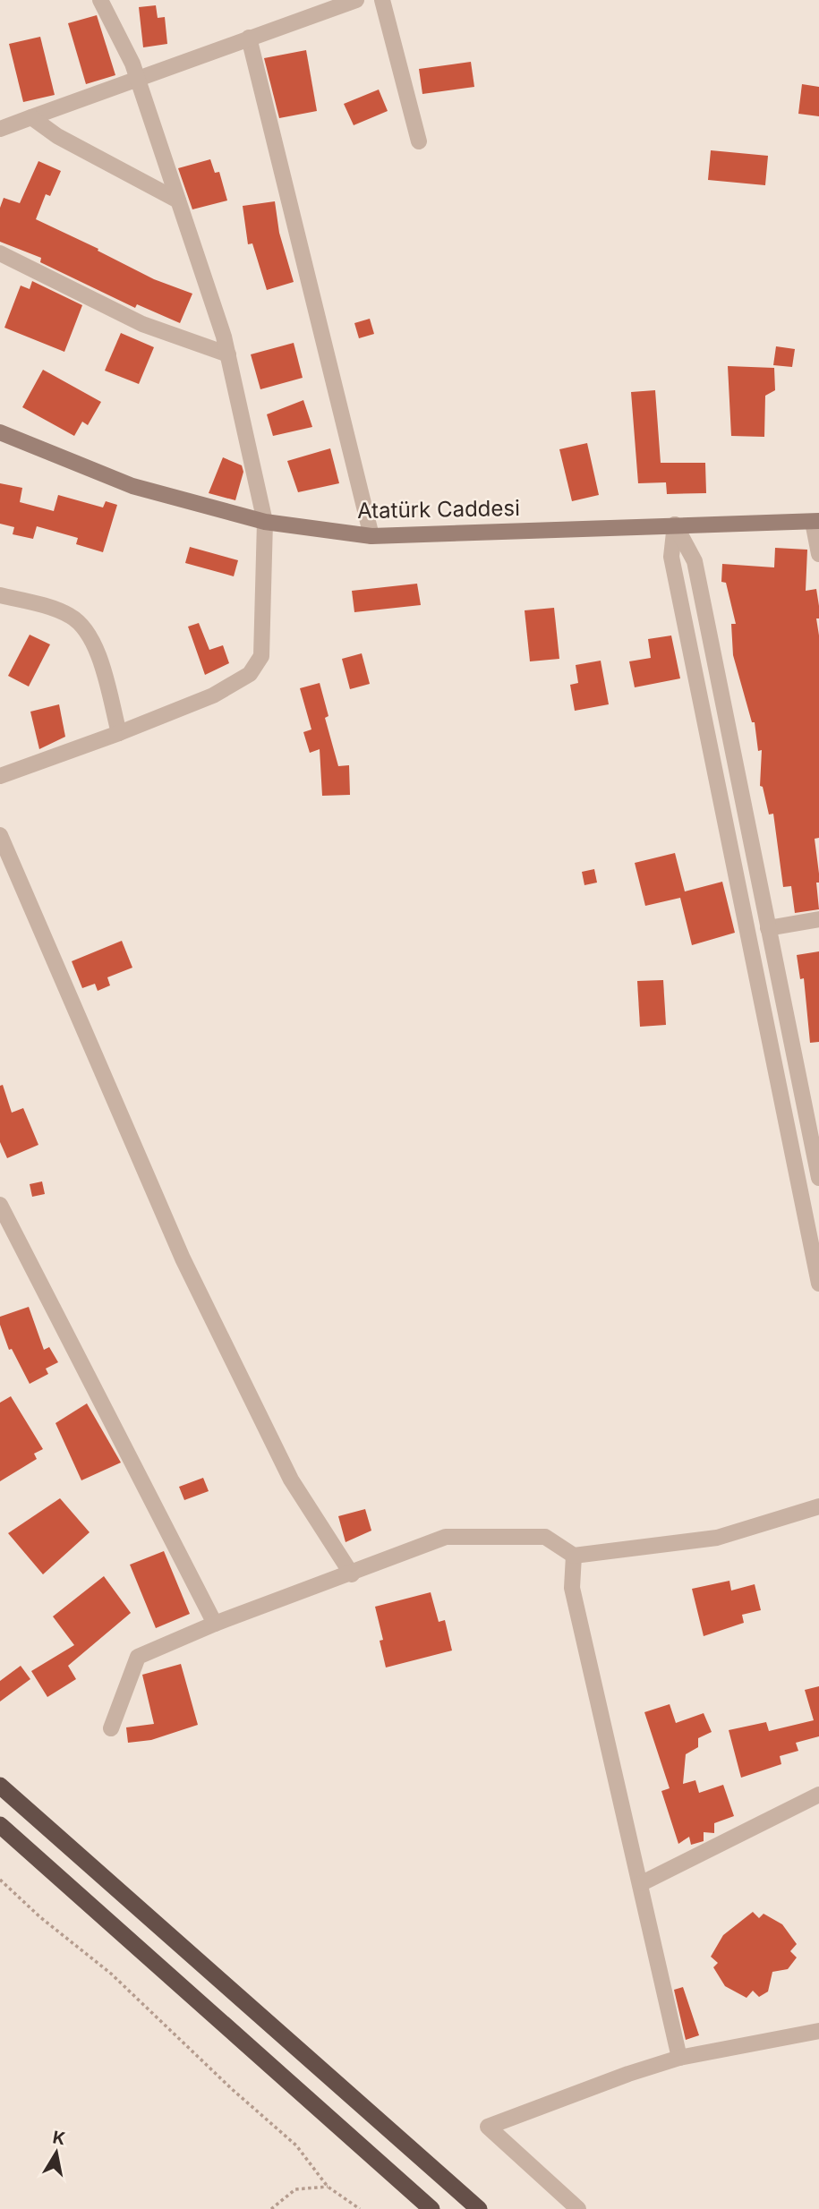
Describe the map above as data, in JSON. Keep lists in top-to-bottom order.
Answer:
{
  "streets": {
    "main road": ["Atatürk Caddesi"]
  },
  "north": "top"
}
